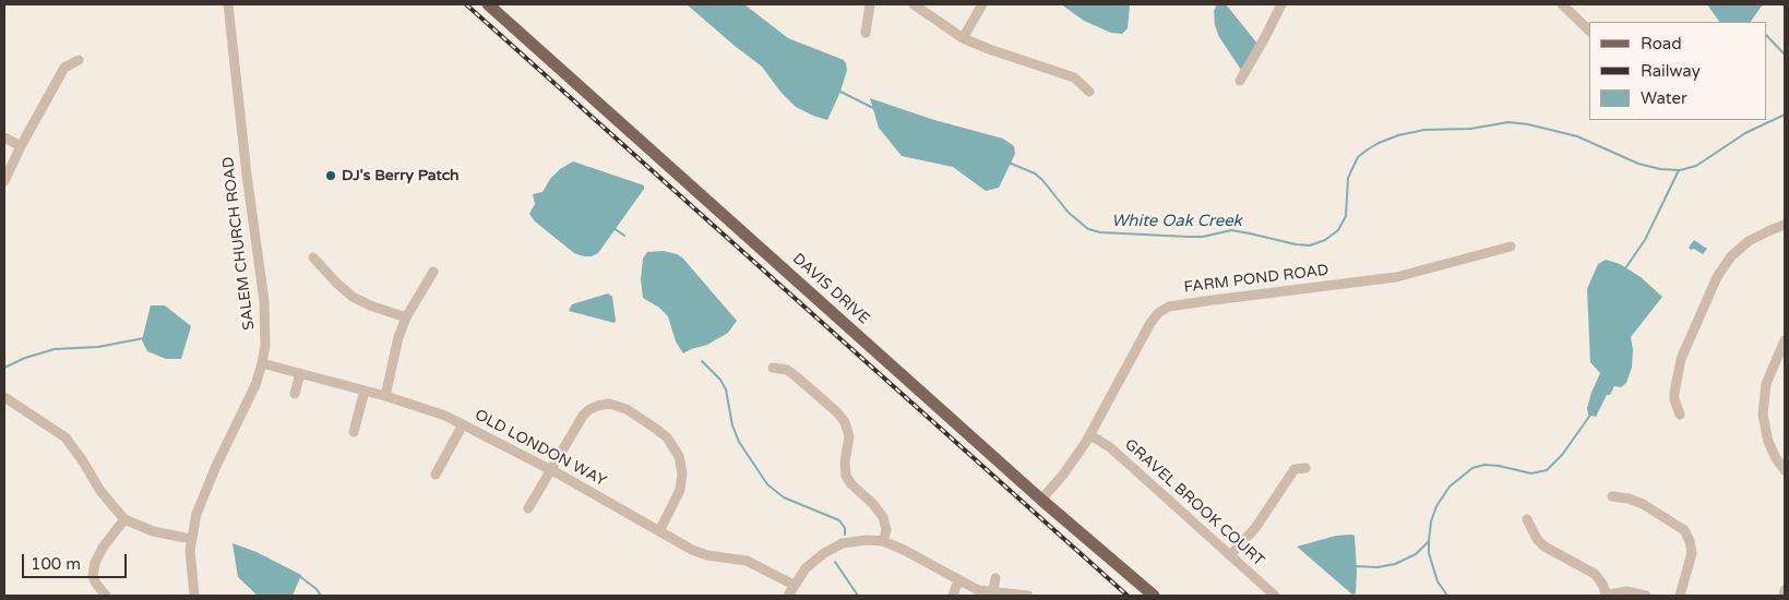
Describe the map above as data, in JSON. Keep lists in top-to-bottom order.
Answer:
{
  "streets": {
    "main road": ["DAVIS DRIVE"],
    "street": [
      "SALEM CHURCH ROAD",
      "FARM POND ROAD",
      "OLD LONDON WAY",
      "GRAVEL BROOK COURT"
    ]
  },
  "crossings": [
    ["SALEM CHURCH ROAD", "OLD LONDON WAY"],
    ["FARM POND ROAD", "DAVIS DRIVE"],
    ["FARM POND ROAD", "GRAVEL BROOK COURT"]
  ],
  "water": ["White Oak Creek"],
  "places": ["DJ's Berry Patch"],
  "legend": ["Road", "Railway", "Water"],
  "scale_bar": "100 m"
}
